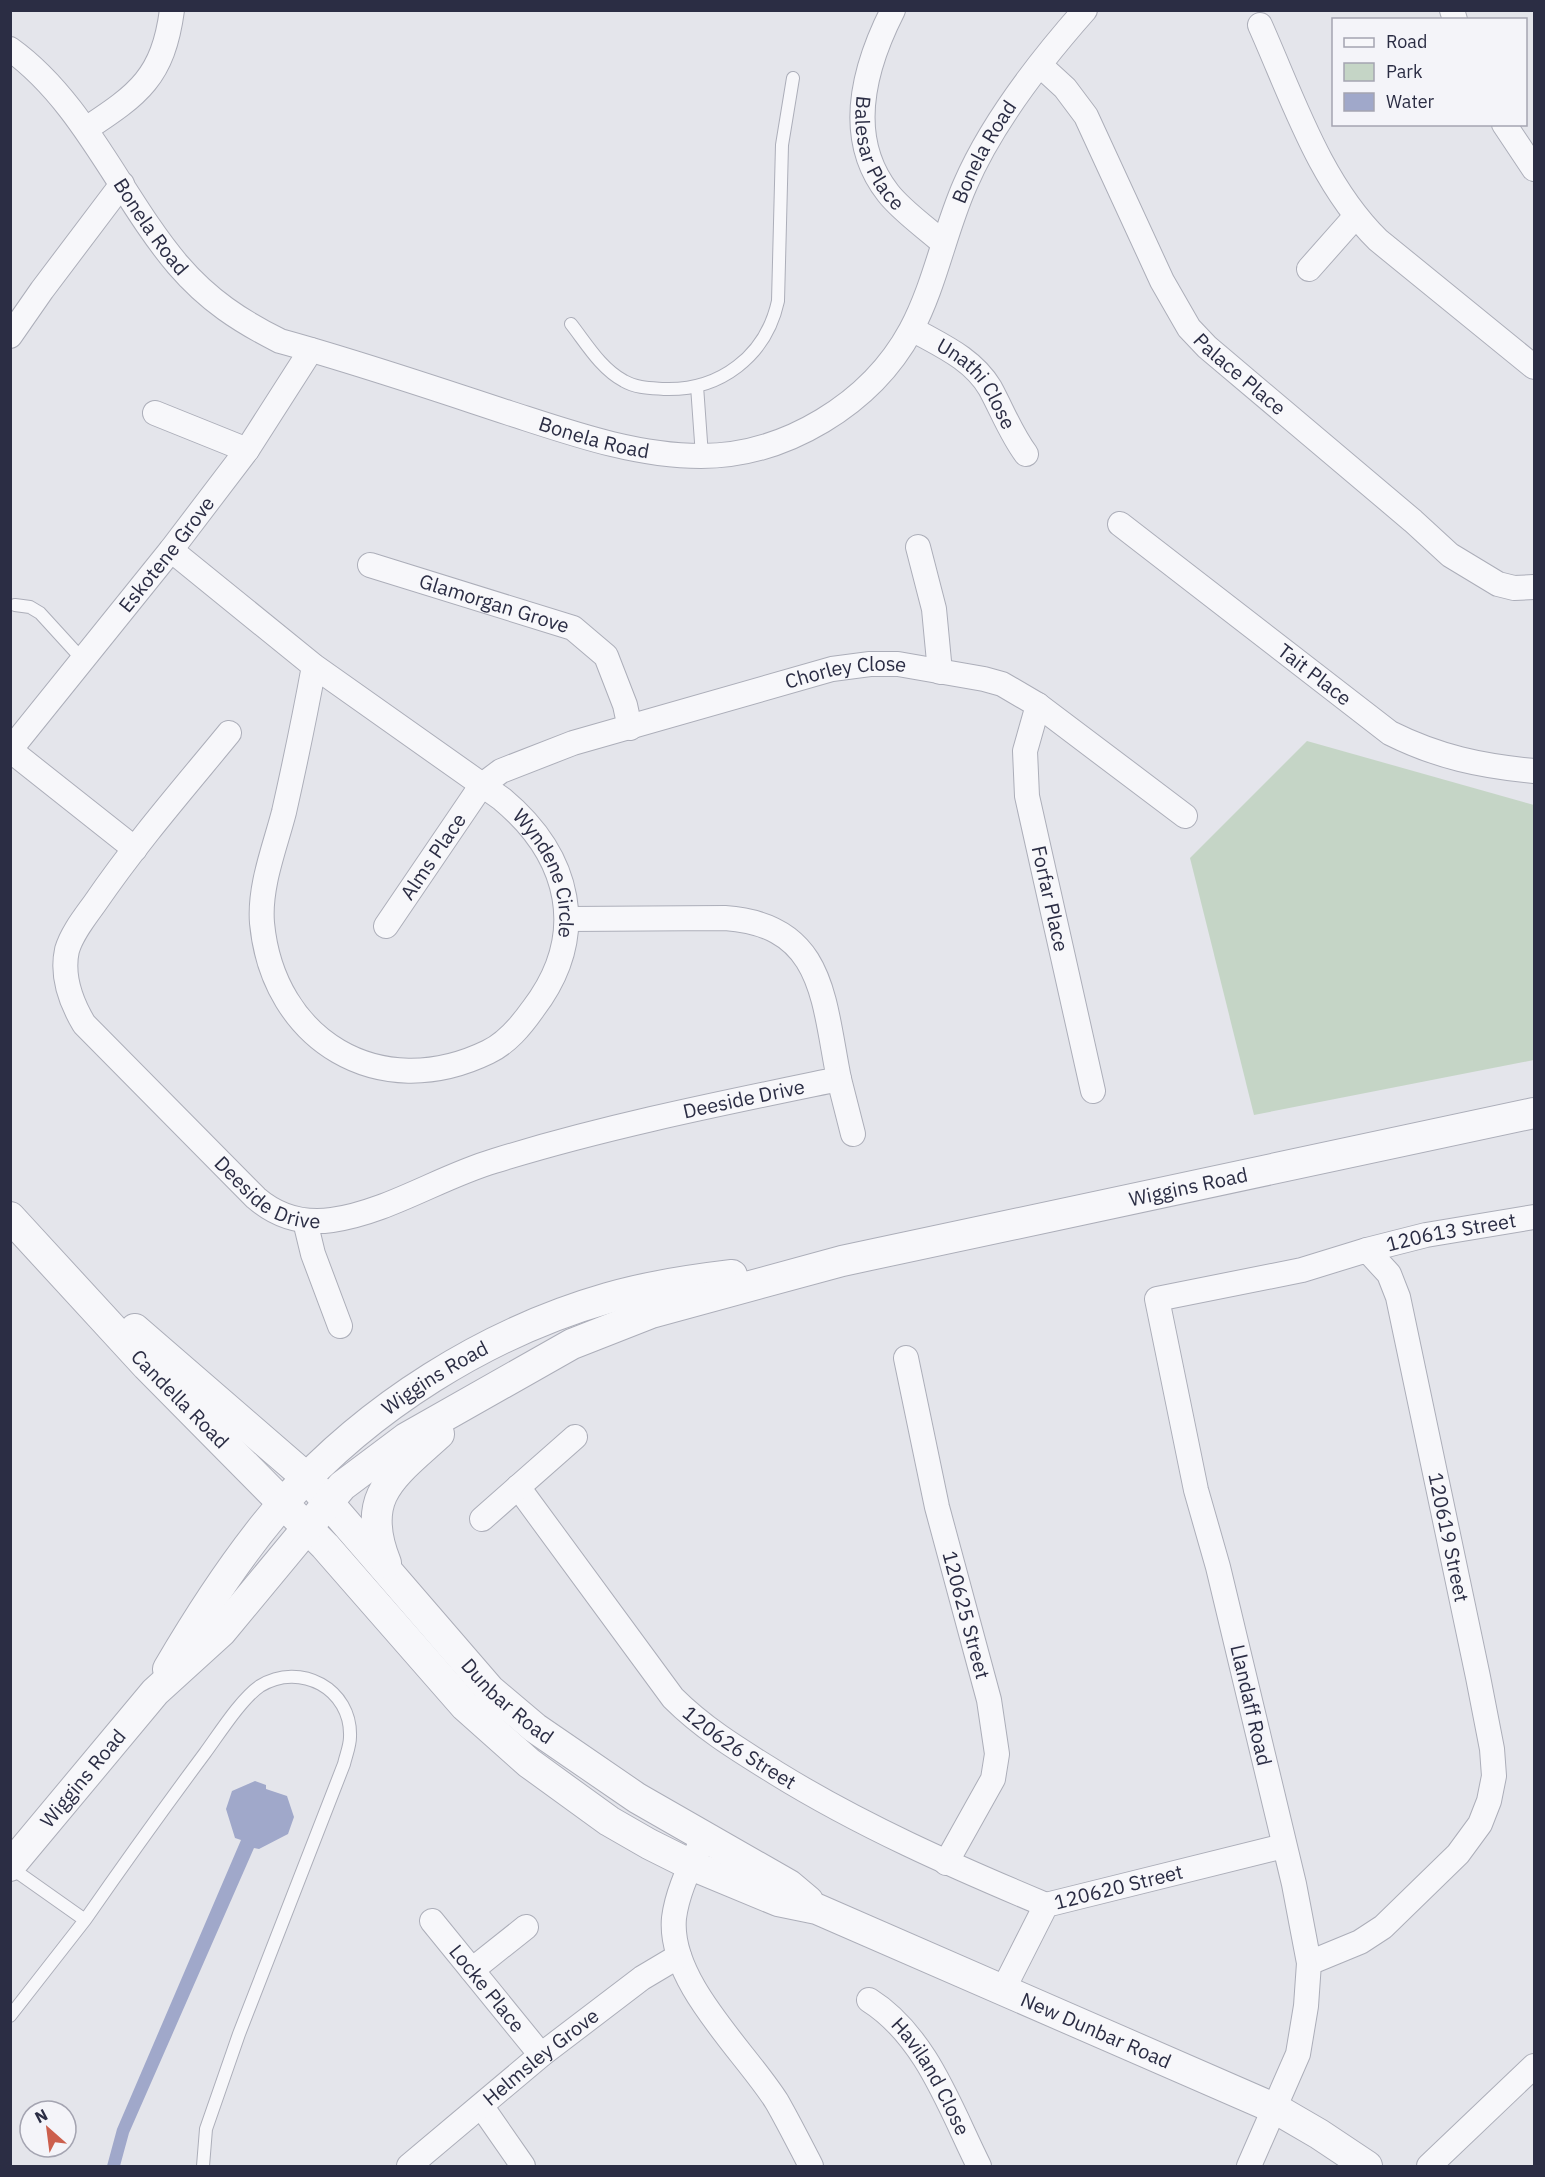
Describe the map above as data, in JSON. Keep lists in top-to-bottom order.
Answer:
{
  "streets": {
    "street": [
      "Balesar Place",
      "Bonela Road",
      "Palace Place",
      "Unathi Close",
      "Eskotene Grove",
      "Glamorgan Grove",
      "Tait Place",
      "Chorley Close",
      "Alms Place",
      "Wyndene Circle",
      "Forfar Place",
      "Deeside Drive",
      "Wiggins Road",
      "120613 Street",
      "Candella Road",
      "120619 Street",
      "120625 Street",
      "Dunbar Road",
      "Llandaff Road",
      "120626 Street",
      "120620 Street",
      "Locke Place",
      "New Dunbar Road",
      "Helmsley Grove",
      "Haviland Close"
    ]
  },
  "crossings": [
    ["Balesar Place", "Bonela Road"],
    ["Bonela Road", "Palace Place"],
    ["Bonela Road", "Unathi Close"],
    ["Bonela Road", "Eskotene Grove"],
    ["Eskotene Grove", "Wyndene Circle"],
    ["Glamorgan Grove", "Chorley Close"],
    ["Chorley Close", "Alms Place"],
    ["Chorley Close", "Wyndene Circle"],
    ["Chorley Close", "Forfar Place"],
    ["Alms Place", "Wyndene Circle"],
    ["Wiggins Road", "Candella Road"],
    ["Wiggins Road", "Dunbar Road"],
    ["120613 Street", "120619 Street"],
    ["120613 Street", "Llandaff Road"],
    ["Candella Road", "Dunbar Road"],
    ["120619 Street", "Llandaff Road"],
    ["120625 Street", "120626 Street"],
    ["Dunbar Road", "New Dunbar Road"],
    ["Llandaff Road", "120620 Street"],
    ["Llandaff Road", "New Dunbar Road"],
    ["120626 Street", "120620 Street"],
    ["120620 Street", "New Dunbar Road"],
    ["Locke Place", "Helmsley Grove"]
  ],
  "legend": ["Road", "Park", "Water"],
  "north": "top left"
}
